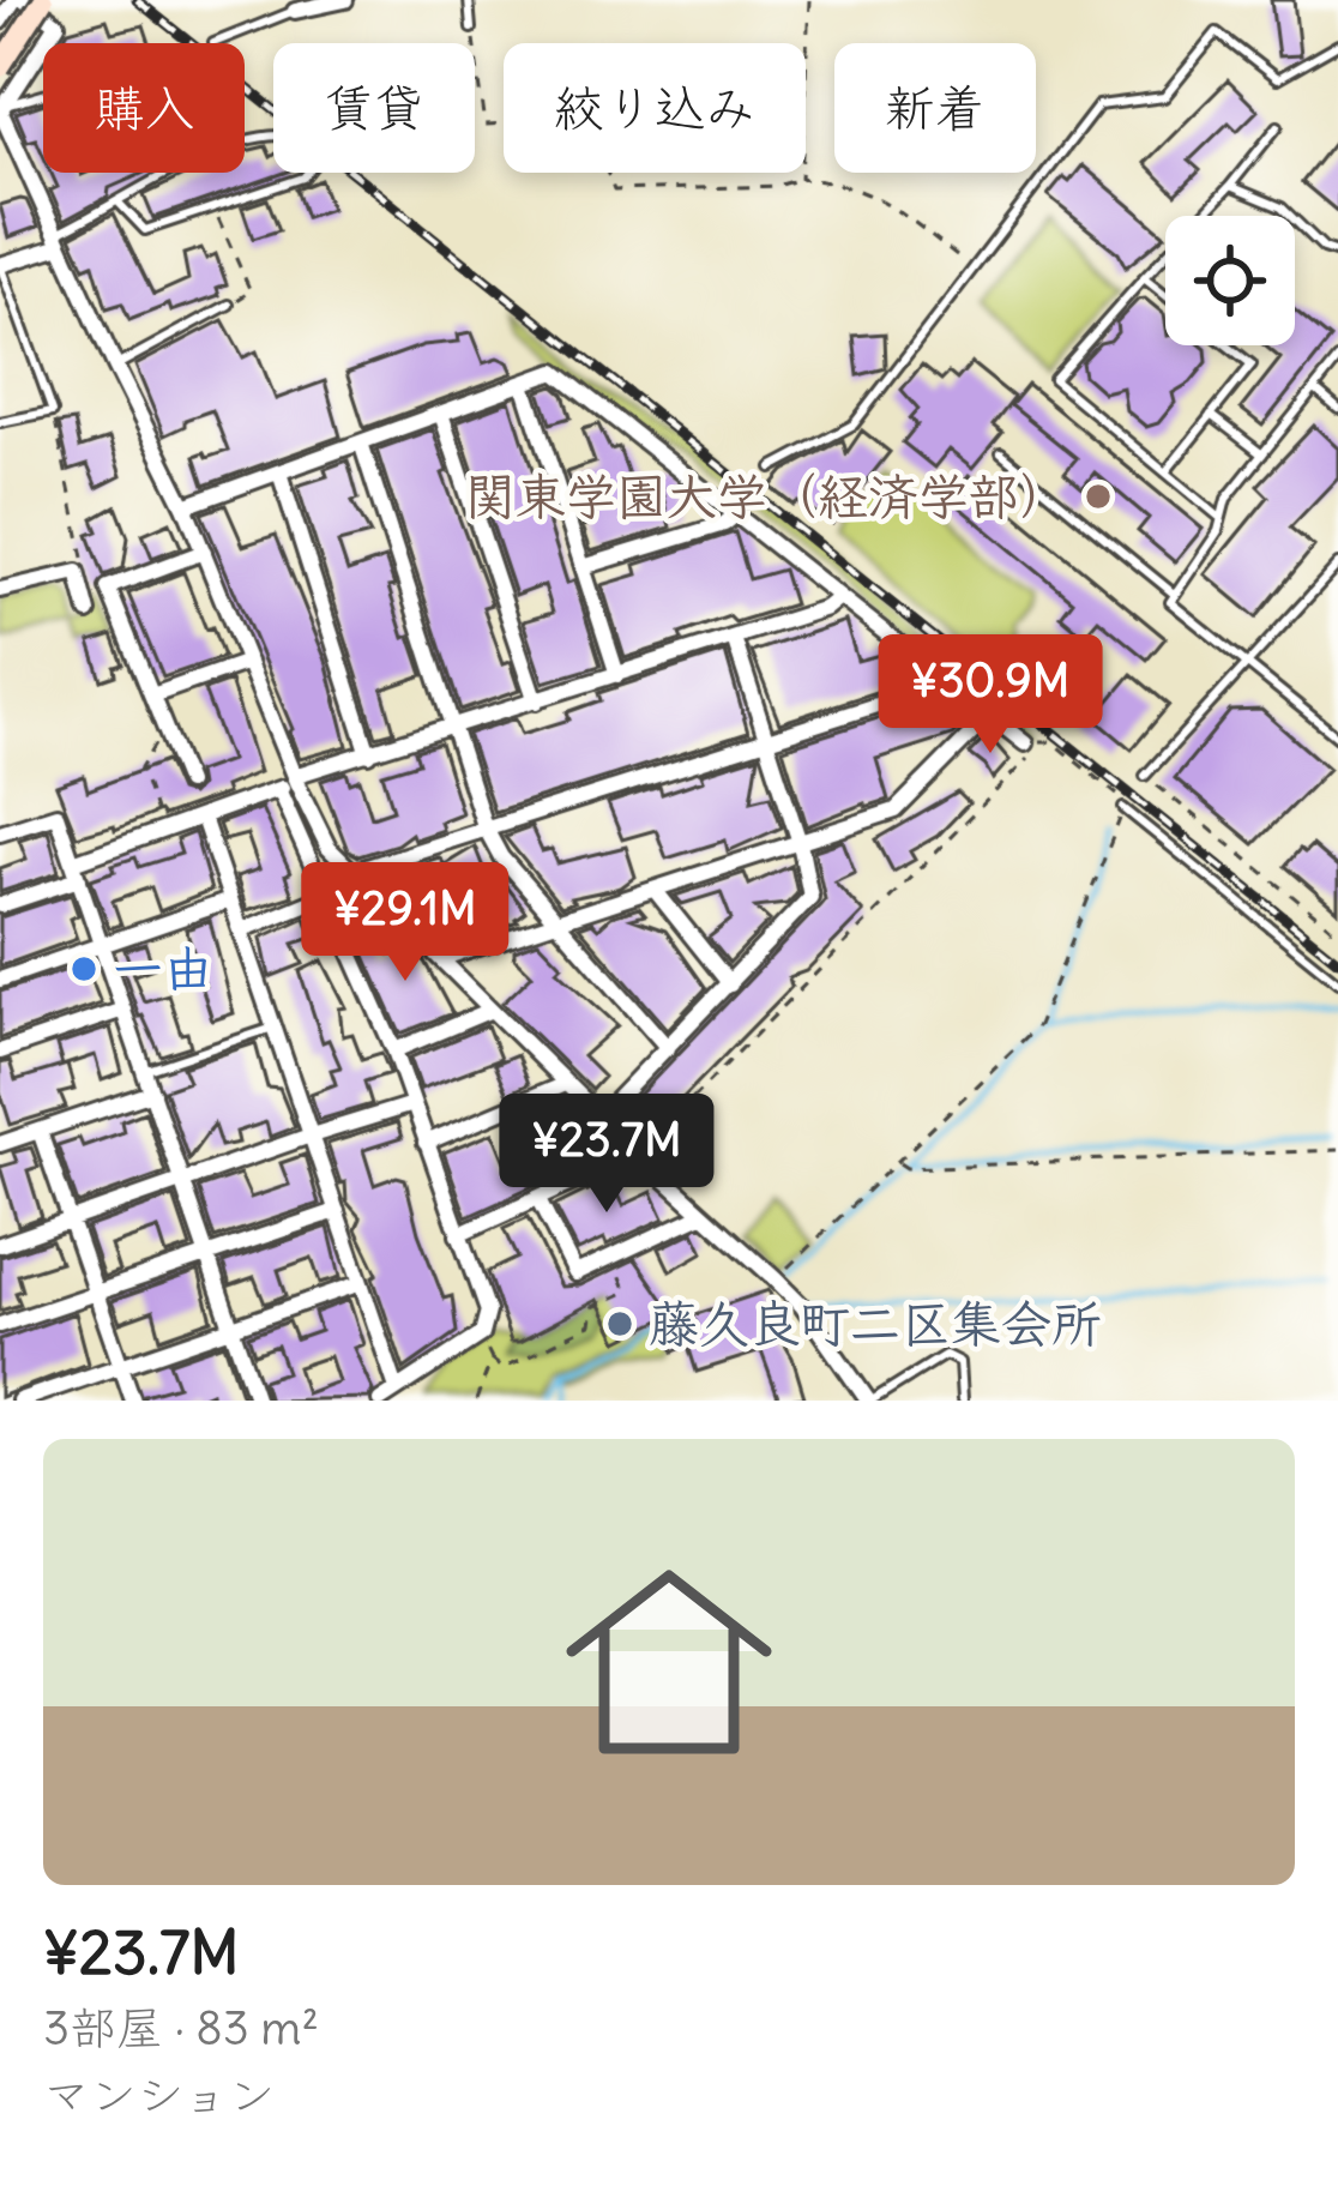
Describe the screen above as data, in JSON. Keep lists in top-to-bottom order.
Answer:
{
  "places": ["関東学園大学（経済学部）", "一由", "藤久良町二区集会所"],
  "page": {
    "chip": [
      "購入",
      "賃貸",
      "絞り込み",
      "新着"
    ],
    "price": ["¥30.9M", "¥29.1M", "¥23.7M"],
    "list": [
      {
        "name": "¥23.7M",
        "note": "3部屋 · 83 m² · マンション"
      }
    ]
  }
}
